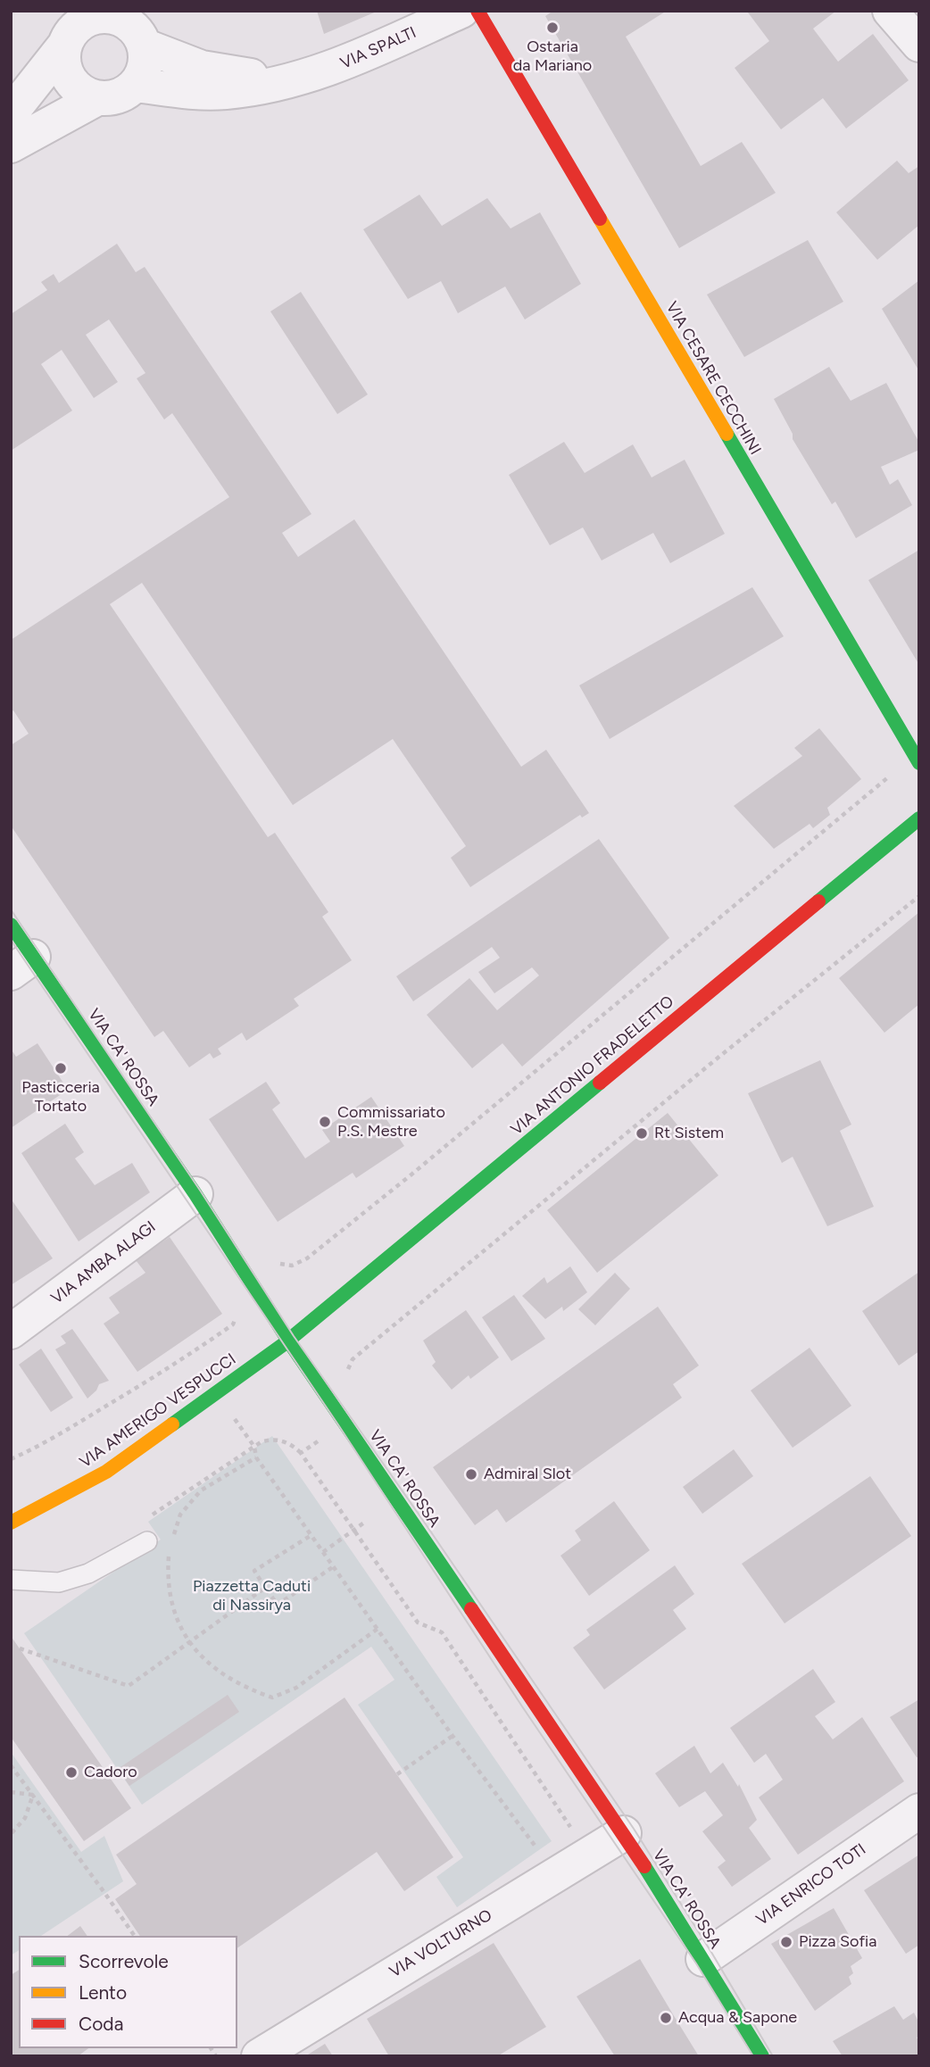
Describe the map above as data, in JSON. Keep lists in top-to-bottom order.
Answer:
{
  "streets": {
    "street": [
      "VIA SPALTI",
      "VIA CESARE CECCHINI",
      "VIA CA' ROSSA",
      "VIA ANTONIO FRADELETTO",
      "VIA AMBA ALAGI",
      "VIA AMERIGO VESPUCCI",
      "VIA ENRICO TOTI",
      "VIA VOLTURNO"
    ]
  },
  "crossings": [
    ["VIA CA' ROSSA", "VIA ANTONIO FRADELETTO"],
    ["VIA CA' ROSSA", "VIA AMBA ALAGI"],
    ["VIA CA' ROSSA", "VIA AMERIGO VESPUCCI"],
    ["VIA CA' ROSSA", "VIA ENRICO TOTI"],
    ["VIA CA' ROSSA", "VIA VOLTURNO"],
    ["VIA ANTONIO FRADELETTO", "VIA AMERIGO VESPUCCI"]
  ],
  "parks": ["Piazzetta Caduti di Nassirya"],
  "places": [
    "Ostaria da Mariano",
    "Pasticceria Tortato",
    "Commissariato P.S. Mestre",
    "Rt Sistem",
    "Admiral Slot",
    "Cadoro",
    "Pizza Sofia",
    "Acqua & Sapone"
  ],
  "legend": ["Scorrevole", "Lento", "Coda"]
}
